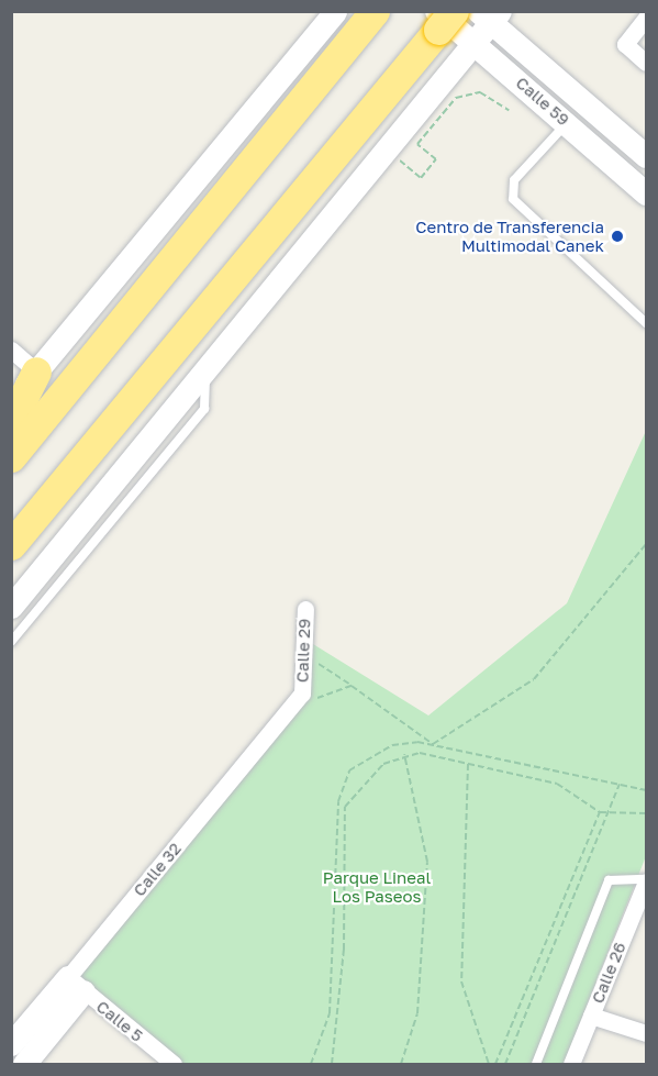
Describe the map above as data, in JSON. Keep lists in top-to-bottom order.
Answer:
{
  "streets": {
    "main road": ["Calle 59", "Calle 32"],
    "street": ["Calle 29", "Calle 26", "Calle 5"]
  },
  "crossings": [
    ["Calle 29", "Calle 32"],
    ["Calle 32", "Calle 5"]
  ],
  "parks": ["Parque Lineal Los Paseos"],
  "places": ["Centro de Transferencia Multimodal Canek"]
}
